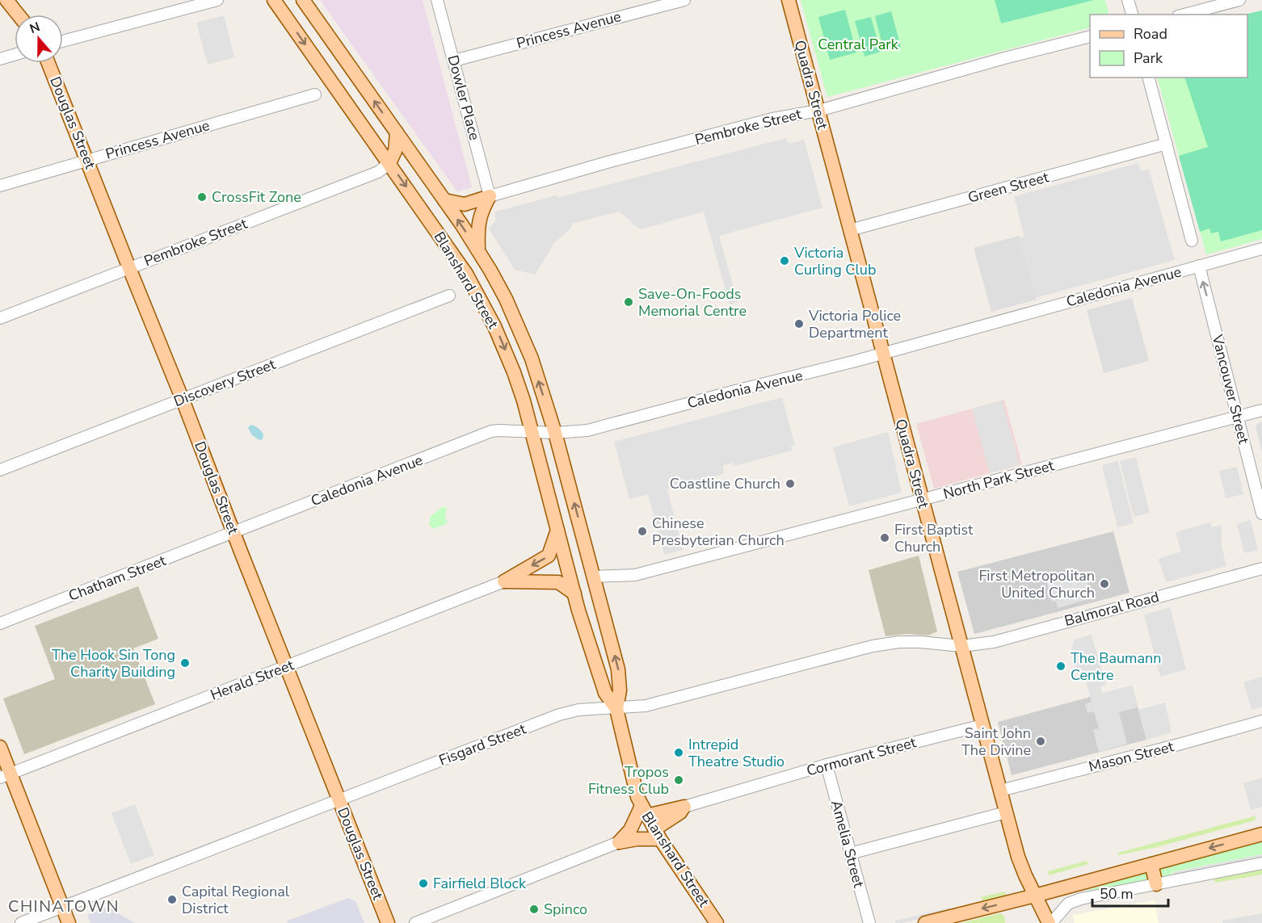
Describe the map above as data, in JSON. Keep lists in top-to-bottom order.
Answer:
{
  "streets": {
    "main road": ["Quadra Street", "Douglas Street", "Blanshard Street"],
    "street": [
      "Princess Avenue",
      "Dowler Place",
      "Pembroke Street",
      "Green Street",
      "Caledonia Avenue",
      "Discovery Street",
      "Vancouver Street",
      "North Park Street",
      "Chatham Street",
      "Balmoral Road",
      "Herald Street",
      "Fisgard Street",
      "Cormorant Street",
      "Mason Street",
      "Amelia Street"
    ]
  },
  "crossings": [
    ["Princess Avenue", "Dowler Place"],
    ["Princess Avenue", "Douglas Street"],
    ["Quadra Street", "Pembroke Street"],
    ["Quadra Street", "Green Street"],
    ["Quadra Street", "Caledonia Avenue"],
    ["Quadra Street", "North Park Street"],
    ["Quadra Street", "Balmoral Road"],
    ["Quadra Street", "Fisgard Street"],
    ["Quadra Street", "Cormorant Street"],
    ["Quadra Street", "Mason Street"],
    ["Dowler Place", "Pembroke Street"],
    ["Douglas Street", "Pembroke Street"],
    ["Douglas Street", "Caledonia Avenue"],
    ["Douglas Street", "Discovery Street"],
    ["Douglas Street", "Chatham Street"],
    ["Douglas Street", "Herald Street"],
    ["Douglas Street", "Fisgard Street"],
    ["Pembroke Street", "Blanshard Street"],
    ["Blanshard Street", "Caledonia Avenue"],
    ["Blanshard Street", "North Park Street"],
    ["Blanshard Street", "Fisgard Street"],
    ["Caledonia Avenue", "Vancouver Street"],
    ["Caledonia Avenue", "Chatham Street"],
    ["Vancouver Street", "North Park Street"],
    ["Balmoral Road", "Fisgard Street"],
    ["Cormorant Street", "Amelia Street"]
  ],
  "one_way": ["Vancouver Street"],
  "districts": ["CHINATOWN"],
  "parks": ["Central Park"],
  "places": [
    "CrossFit Zone",
    "Victoria Curling Club",
    "Save-On-Foods Memorial Centre",
    "Victoria Police Department",
    "Coastline Church",
    "Chinese Presbyterian Church",
    "First Baptist Church",
    "First Metropolitan United Church",
    "The Hook Sin Tong Charity Building",
    "The Baumann Centre",
    "Saint John The Divine",
    "Intrepid Theatre Studio",
    "Tropos Fitness Club",
    "Fairfield Block",
    "Capital Regional District",
    "Spinco"
  ],
  "legend": ["Road", "Park"],
  "scale_bar": "50 m",
  "north": "top"
}
